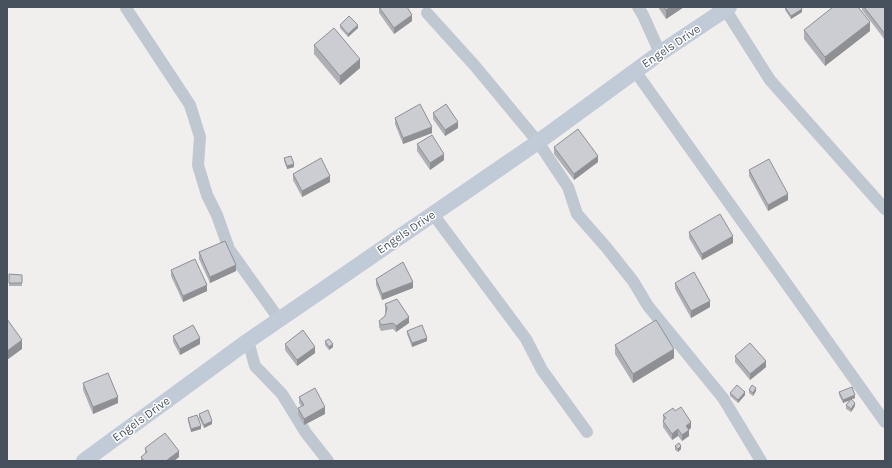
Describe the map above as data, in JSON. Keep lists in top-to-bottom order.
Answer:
{
  "streets": {
    "street": ["Engels Drive"]
  }
}
